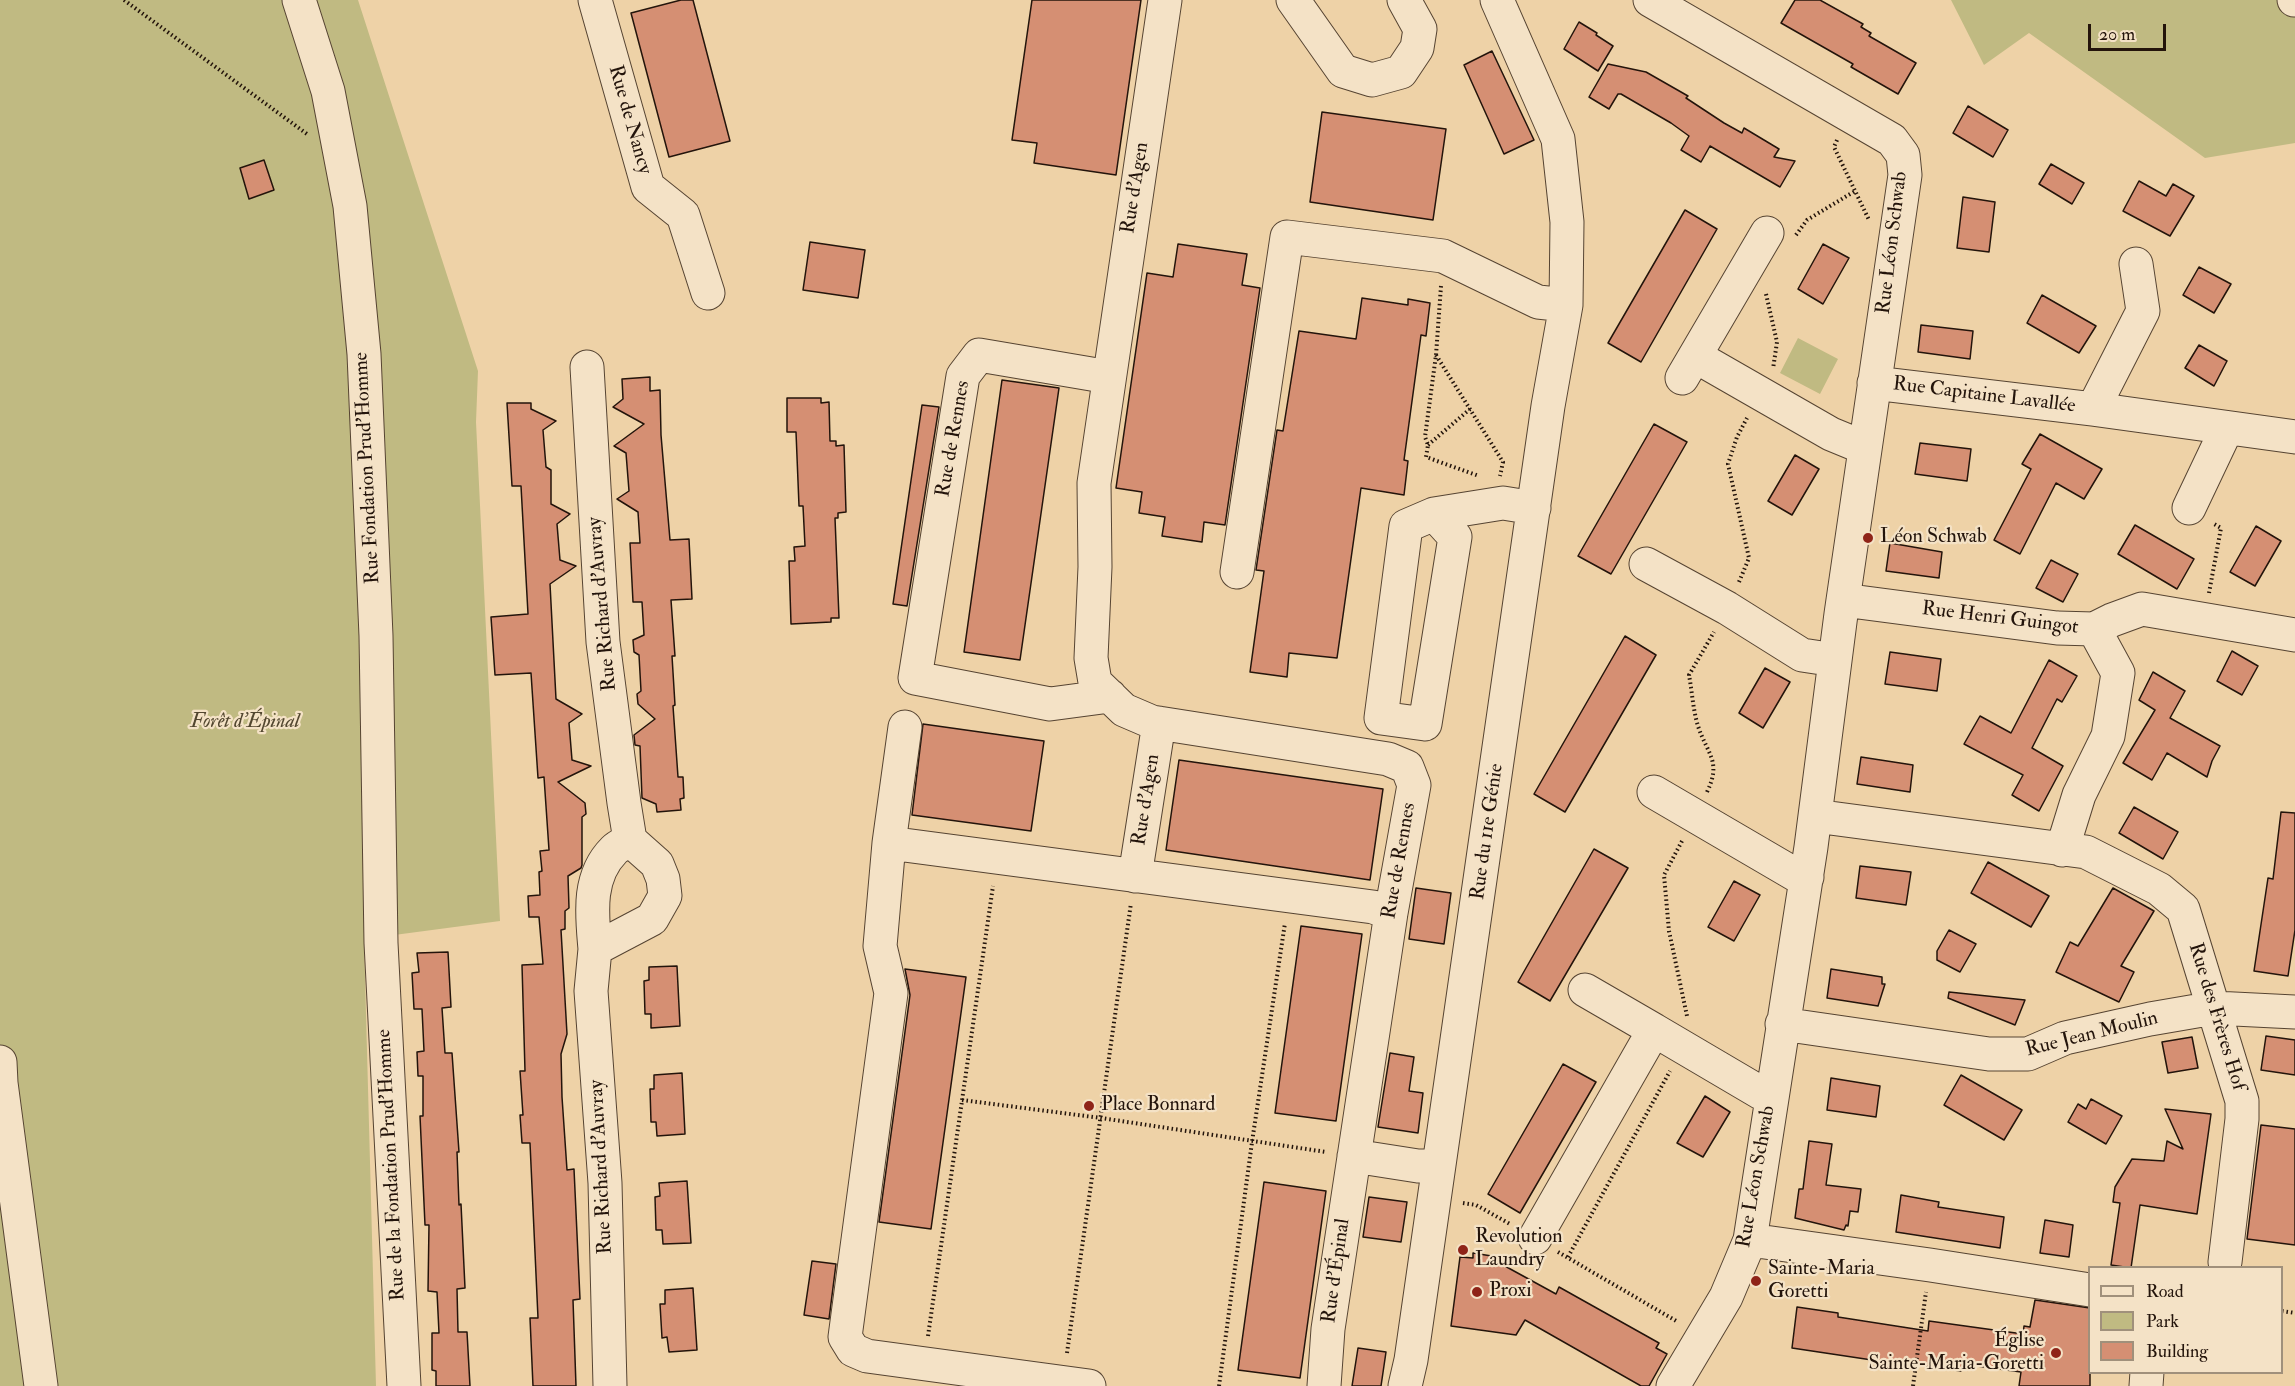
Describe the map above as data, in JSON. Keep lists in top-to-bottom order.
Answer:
{
  "streets": {
    "street": [
      "Rue de Nancy",
      "Rue d'Agen",
      "Rue Léon Schwab",
      "Rue Capitaine Lavallée",
      "Rue de Rennes",
      "Rue Fondation Prud'Homme",
      "Rue Richard d'Auvray",
      "Rue Henri Guingot",
      "Rue du 11e Génie",
      "Rue des Frères Hof",
      "Rue Jean Moulin",
      "Rue de la Fondation Prud'Homme",
      "Rue d'Épinal"
    ]
  },
  "crossings": [
    ["Rue d'Agen", "Rue de Rennes"],
    ["Rue Léon Schwab", "Rue Capitaine Lavallée"],
    ["Rue Léon Schwab", "Rue Henri Guingot"],
    ["Rue Léon Schwab", "Rue des Frères Hof"],
    ["Rue Léon Schwab", "Rue Jean Moulin"],
    ["Rue de Rennes", "Rue d'Épinal"],
    ["Rue Fondation Prud'Homme", "Rue de la Fondation Prud'Homme"],
    ["Rue des Frères Hof", "Rue Jean Moulin"]
  ],
  "parks": ["Forêt d'Épinal"],
  "places": [
    "Léon Schwab",
    "Place Bonnard",
    "Revolution Laundry",
    "Sainte-Maria Goretti",
    "Proxi",
    "Église Sainte-Maria-Goretti"
  ],
  "legend": ["Road", "Park", "Building"],
  "scale_bar": "20 m"
}
